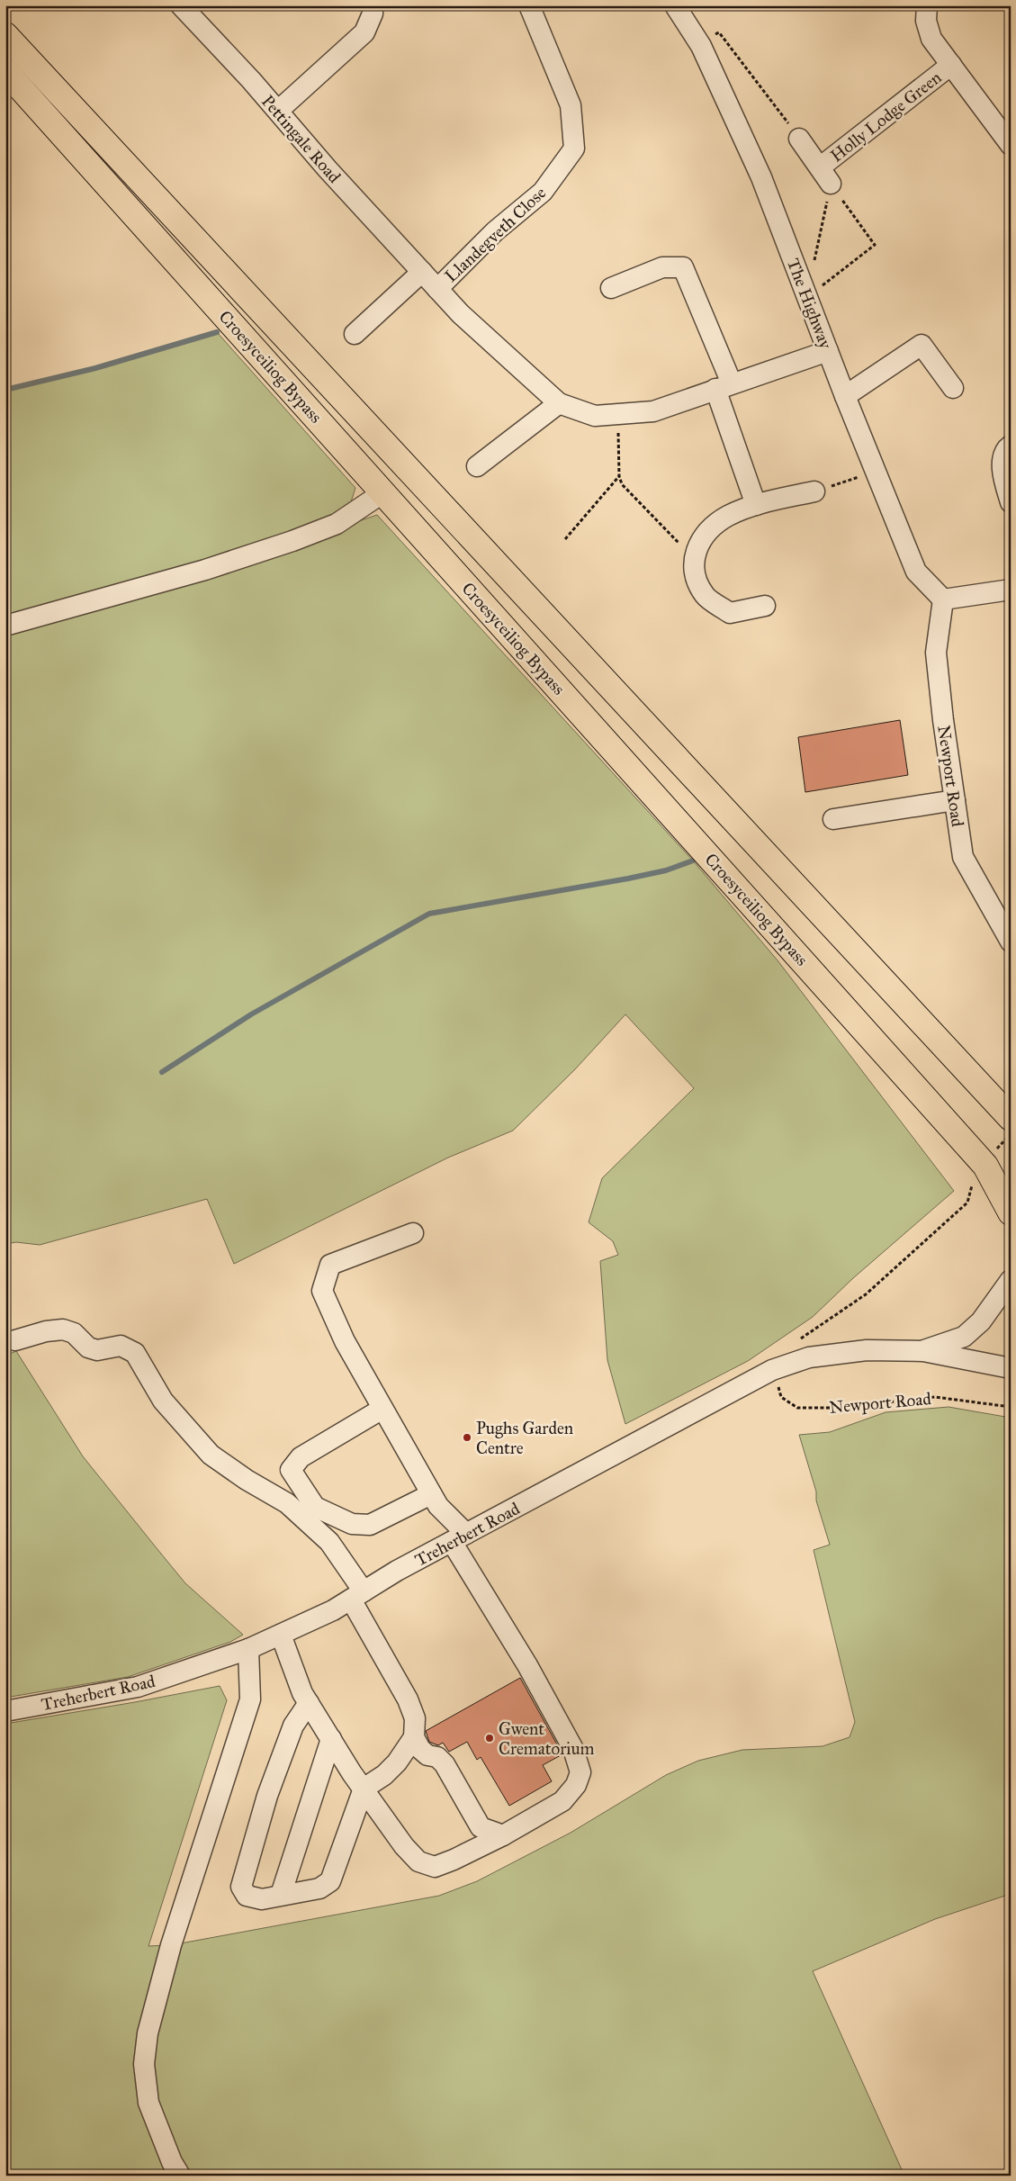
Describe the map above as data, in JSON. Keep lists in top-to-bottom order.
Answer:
{
  "streets": {
    "highway": ["Croesyceiliog Bypass"],
    "street": [
      "Holly Lodge Green",
      "Pettingale Road",
      "Llandegveth Close",
      "The Highway",
      "Newport Road",
      "Treherbert Road"
    ]
  },
  "crossings": [
    ["Holly Lodge Green", "The Highway"],
    ["Pettingale Road", "Llandegveth Close"],
    ["Pettingale Road", "The Highway"],
    ["The Highway", "Newport Road"],
    ["Newport Road", "Treherbert Road"]
  ],
  "places": ["Pughs Garden Centre", "Gwent Crematorium"]
}
